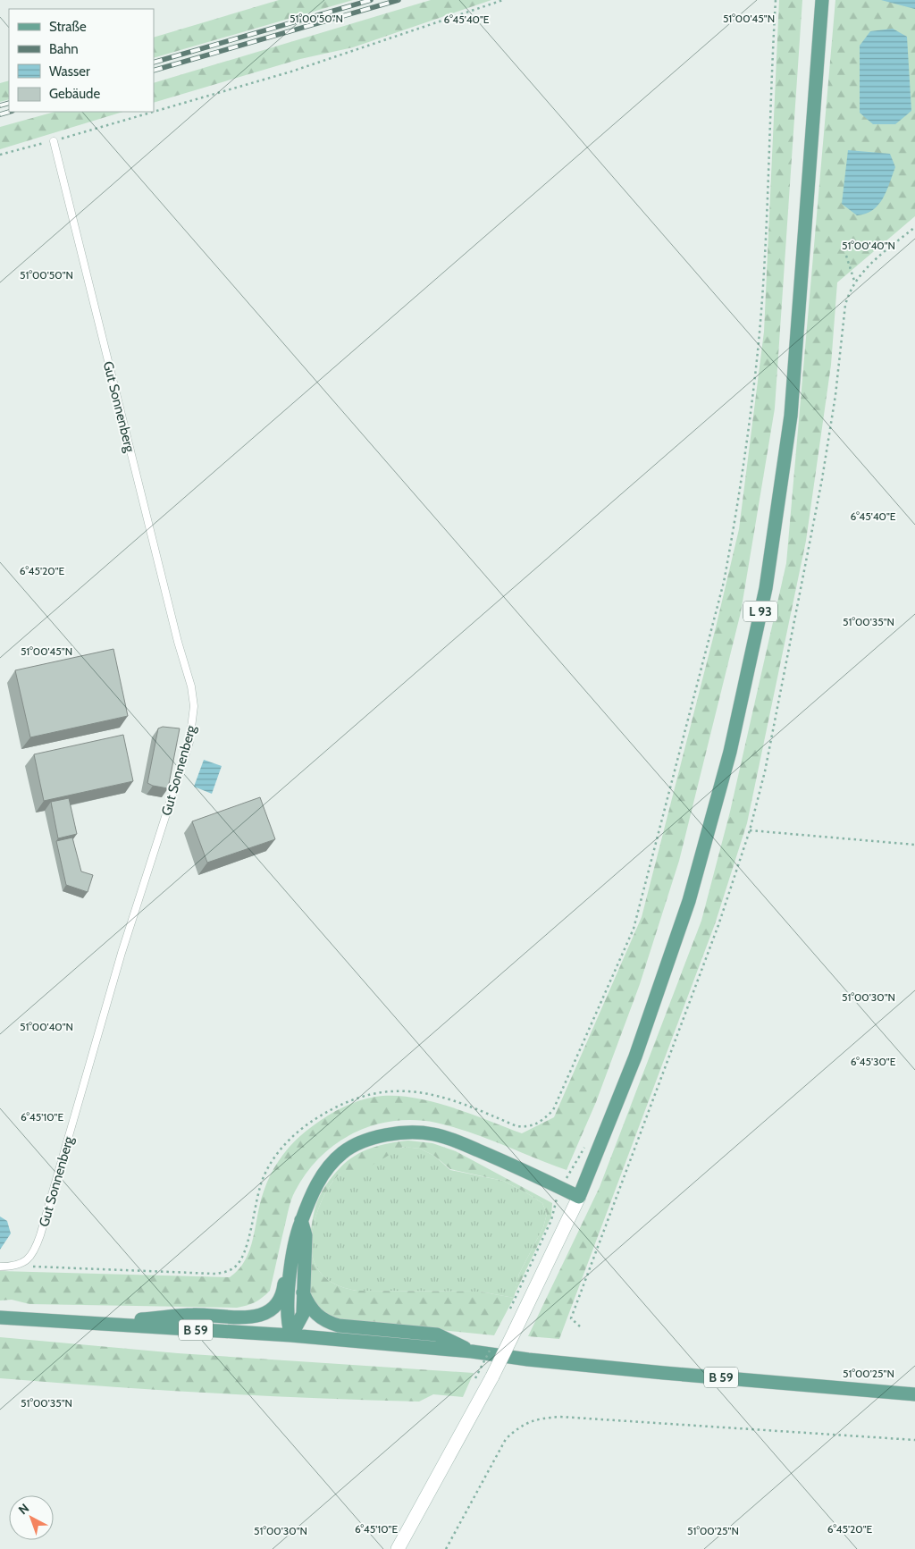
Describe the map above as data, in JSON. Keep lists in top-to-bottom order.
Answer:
{
  "streets": {
    "main road": ["L 93", "B 59"],
    "lane": ["Gut Sonnenberg"]
  },
  "legend": [
    "Straße",
    "Bahn",
    "Wasser",
    "Gebäude"
  ],
  "north": "top left",
  "coordinates": [
    "51°00'45\"N",
    "51°00'50\"N",
    "6°45'40\"E",
    "51°00'40\"N",
    "6°45'20\"E",
    "51°00'35\"N",
    "51°00'30\"N",
    "6°45'30\"E",
    "6°45'10\"E",
    "51°00'25\"N"
  ]
}
